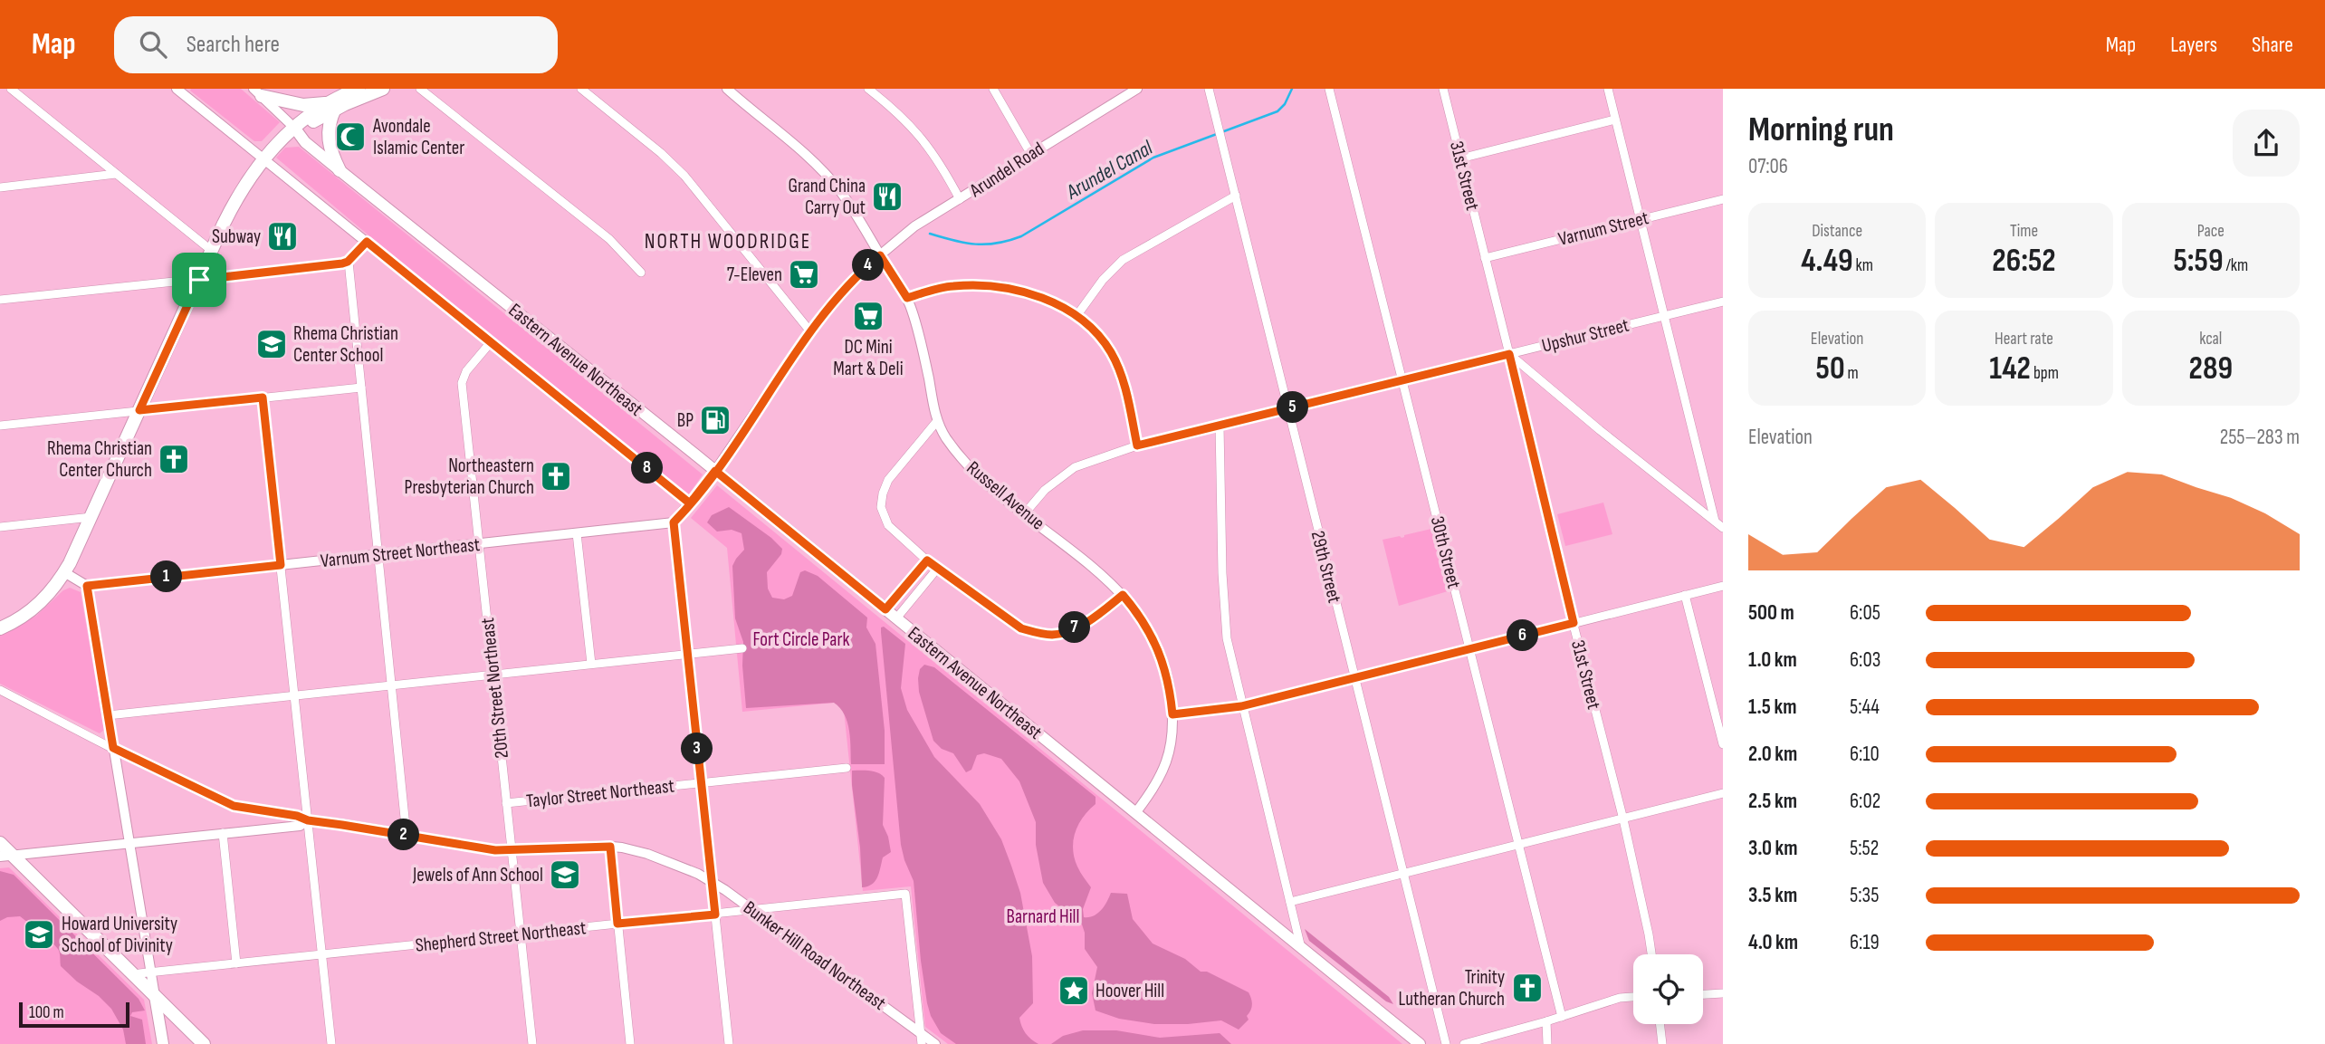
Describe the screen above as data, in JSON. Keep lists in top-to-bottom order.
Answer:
{
  "streets": {
    "main road": ["Eastern Avenue Northeast"],
    "street": [
      "Arundel Road",
      "31st Street",
      "Varnum Street",
      "Upshur Street",
      "Russell Avenue",
      "Varnum Street Northeast",
      "30th Street",
      "29th Street",
      "20th Street Northeast",
      "Taylor Street Northeast",
      "Shepherd Street Northeast",
      "Bunker Hill Road Northeast"
    ]
  },
  "crossings": [
    ["Arundel Road", "Russell Avenue"],
    ["31st Street", "Varnum Street"],
    ["31st Street", "Upshur Street"],
    ["Upshur Street", "Russell Avenue"],
    ["Upshur Street", "30th Street"],
    ["Upshur Street", "29th Street"],
    ["Eastern Avenue Northeast", "Russell Avenue"],
    ["Varnum Street Northeast", "20th Street Northeast"],
    ["20th Street Northeast", "Taylor Street Northeast"],
    ["20th Street Northeast", "Shepherd Street Northeast"],
    ["20th Street Northeast", "Bunker Hill Road Northeast"],
    ["Shepherd Street Northeast", "Bunker Hill Road Northeast"]
  ],
  "districts": ["NORTH WOODRIDGE"],
  "water": ["Arundel Canal"],
  "parks": ["Fort Circle Park", "Barnard Hill"],
  "places": {
    "mosque": ["Avondale Islamic Center"],
    "restaurant": ["Grand China Carry Out", "Subway"],
    "supermarket": ["7-Eleven", "DC Mini Mart & Deli"],
    "school or university": ["Rhema Christian Center School", "Jewels of Ann School", "Howard University School of Divinity"],
    "fuel station": ["BP"],
    "church": ["Rhema Christian Center Church", "Northeastern Presbyterian Church", "Trinity Lutheran Church"],
    "place": ["Hoover Hill"]
  },
  "scale_bar": "100 m",
  "page": {
    "header": "Map",
    "search": "Search here",
    "nav": ["Map", "Layers", "Share"],
    "heading": ["Morning run", "07:06"],
    "stats": [
      ["Distance", "4.49 km"],
      ["Time", "26:52"],
      ["Pace", "5:59 /km"],
      ["Elevation", "50 m"],
      ["Heart rate", "142 bpm"],
      ["kcal", "289"]
    ],
    "pins": [
      "4",
      "5",
      "8",
      "1",
      "7",
      "6",
      "3",
      "2"
    ],
    "chart": ["Elevation", "255–283 m"],
    "list": [
      {
        "name": "500 m",
        "note": "6:05"
      },
      {
        "name": "1.0 km",
        "note": "6:03"
      },
      {
        "name": "1.5 km",
        "note": "5:44"
      },
      {
        "name": "2.0 km",
        "note": "6:10"
      },
      {
        "name": "2.5 km",
        "note": "6:02"
      },
      {
        "name": "3.0 km",
        "note": "5:52"
      },
      {
        "name": "3.5 km",
        "note": "5:35"
      },
      {
        "name": "4.0 km",
        "note": "6:19"
      }
    ],
    "scale": "100 m"
  }
}
